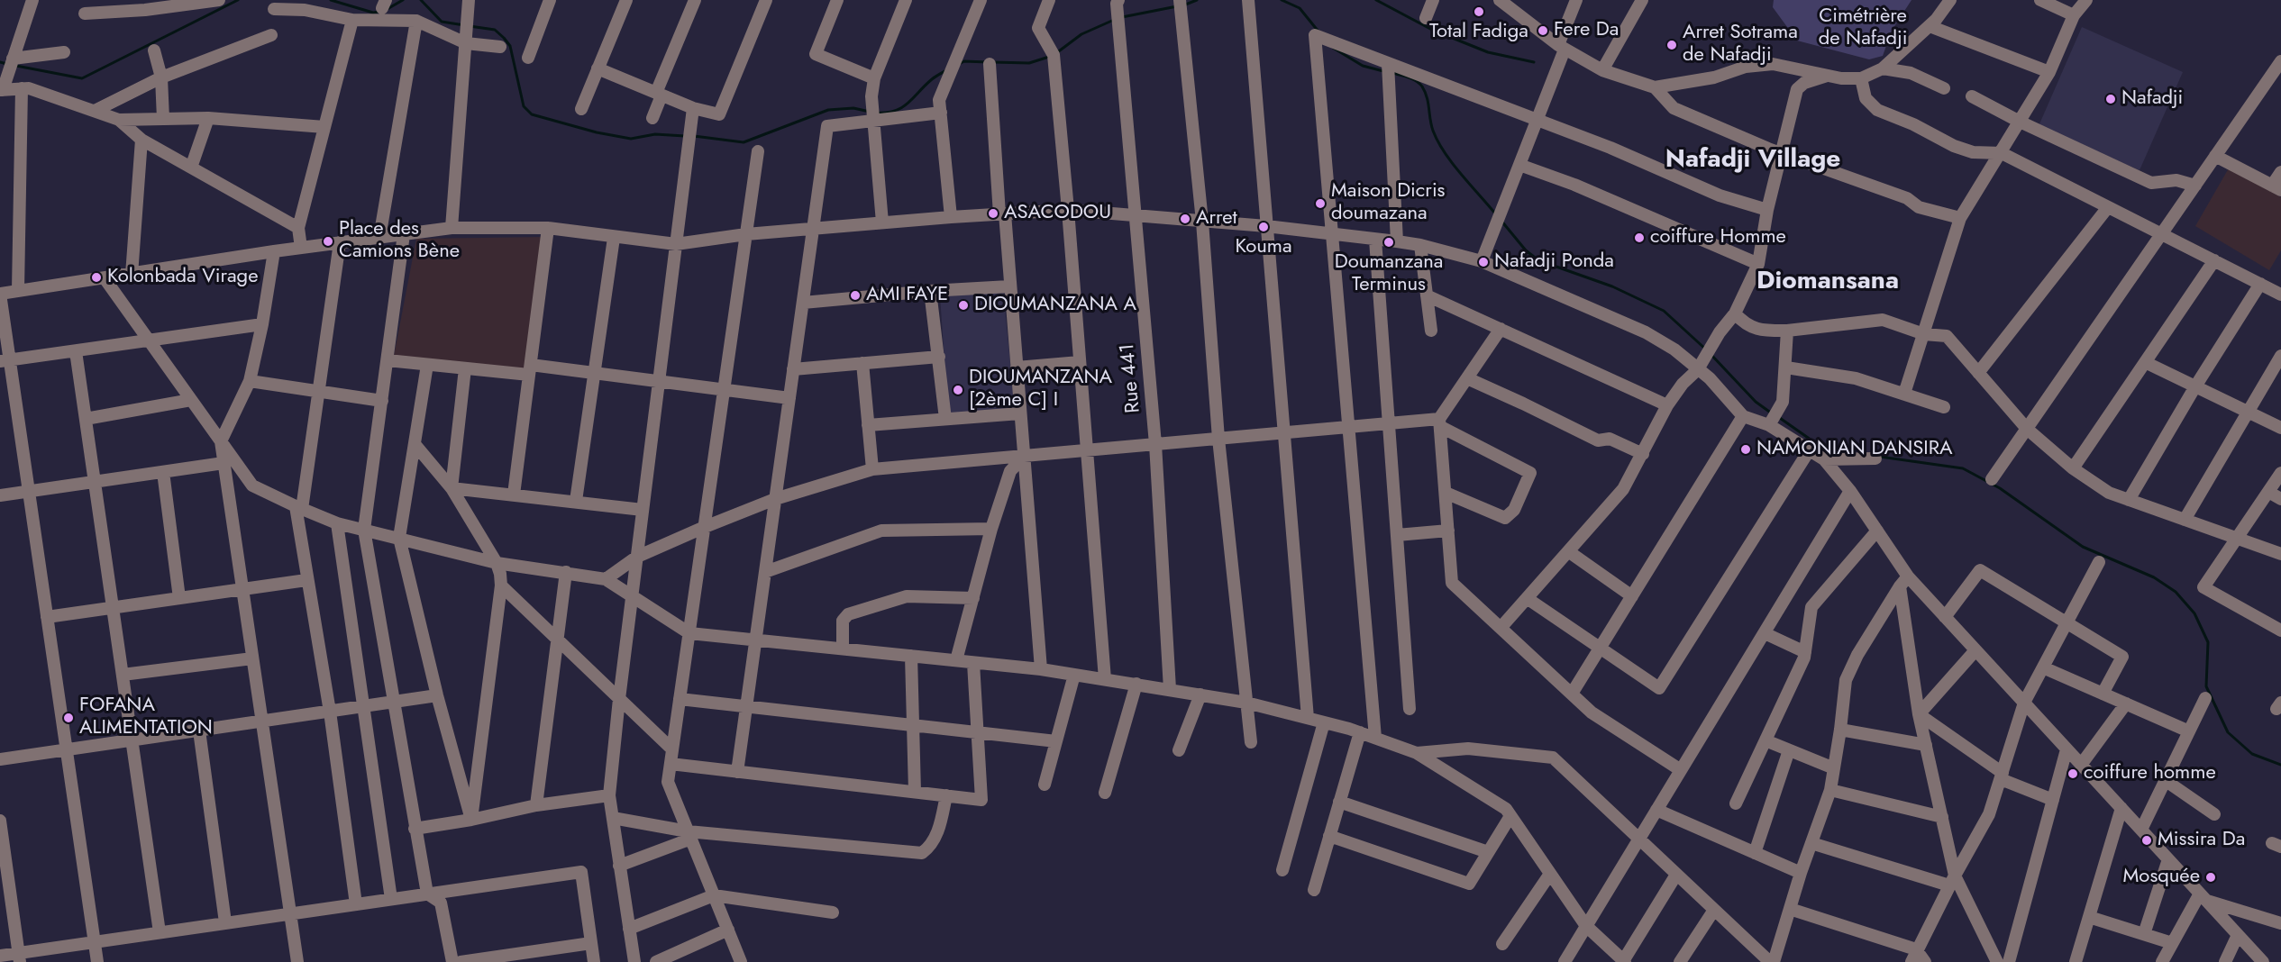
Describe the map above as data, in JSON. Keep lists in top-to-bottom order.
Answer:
{
  "streets": {
    "street": ["Rue 441"]
  },
  "districts": ["Nafadji Village", "Diomansana"],
  "parks": ["Cimétrière de Nafadji"],
  "places": [
    "Total Fadiga",
    "Fere Da",
    "Arret Sotrama de Nafadji",
    "Nafadji",
    "Maison Dicris doumazana",
    "ASACODOU",
    "Arret",
    "Kouma",
    "coiffure Homme",
    "Place des Camions Bène",
    "Doumanzana Terminus",
    "Nafadji Ponda",
    "Kolonbada Virage",
    "AMI FAYE",
    "DIOUMANZANA A",
    "DIOUMANZANA [2ème C] I",
    "NAMONIAN DANSIRA",
    "FOFANA ALIMENTATION",
    "coiffure homme",
    "Missira Da",
    "Mosquée"
  ]
}
